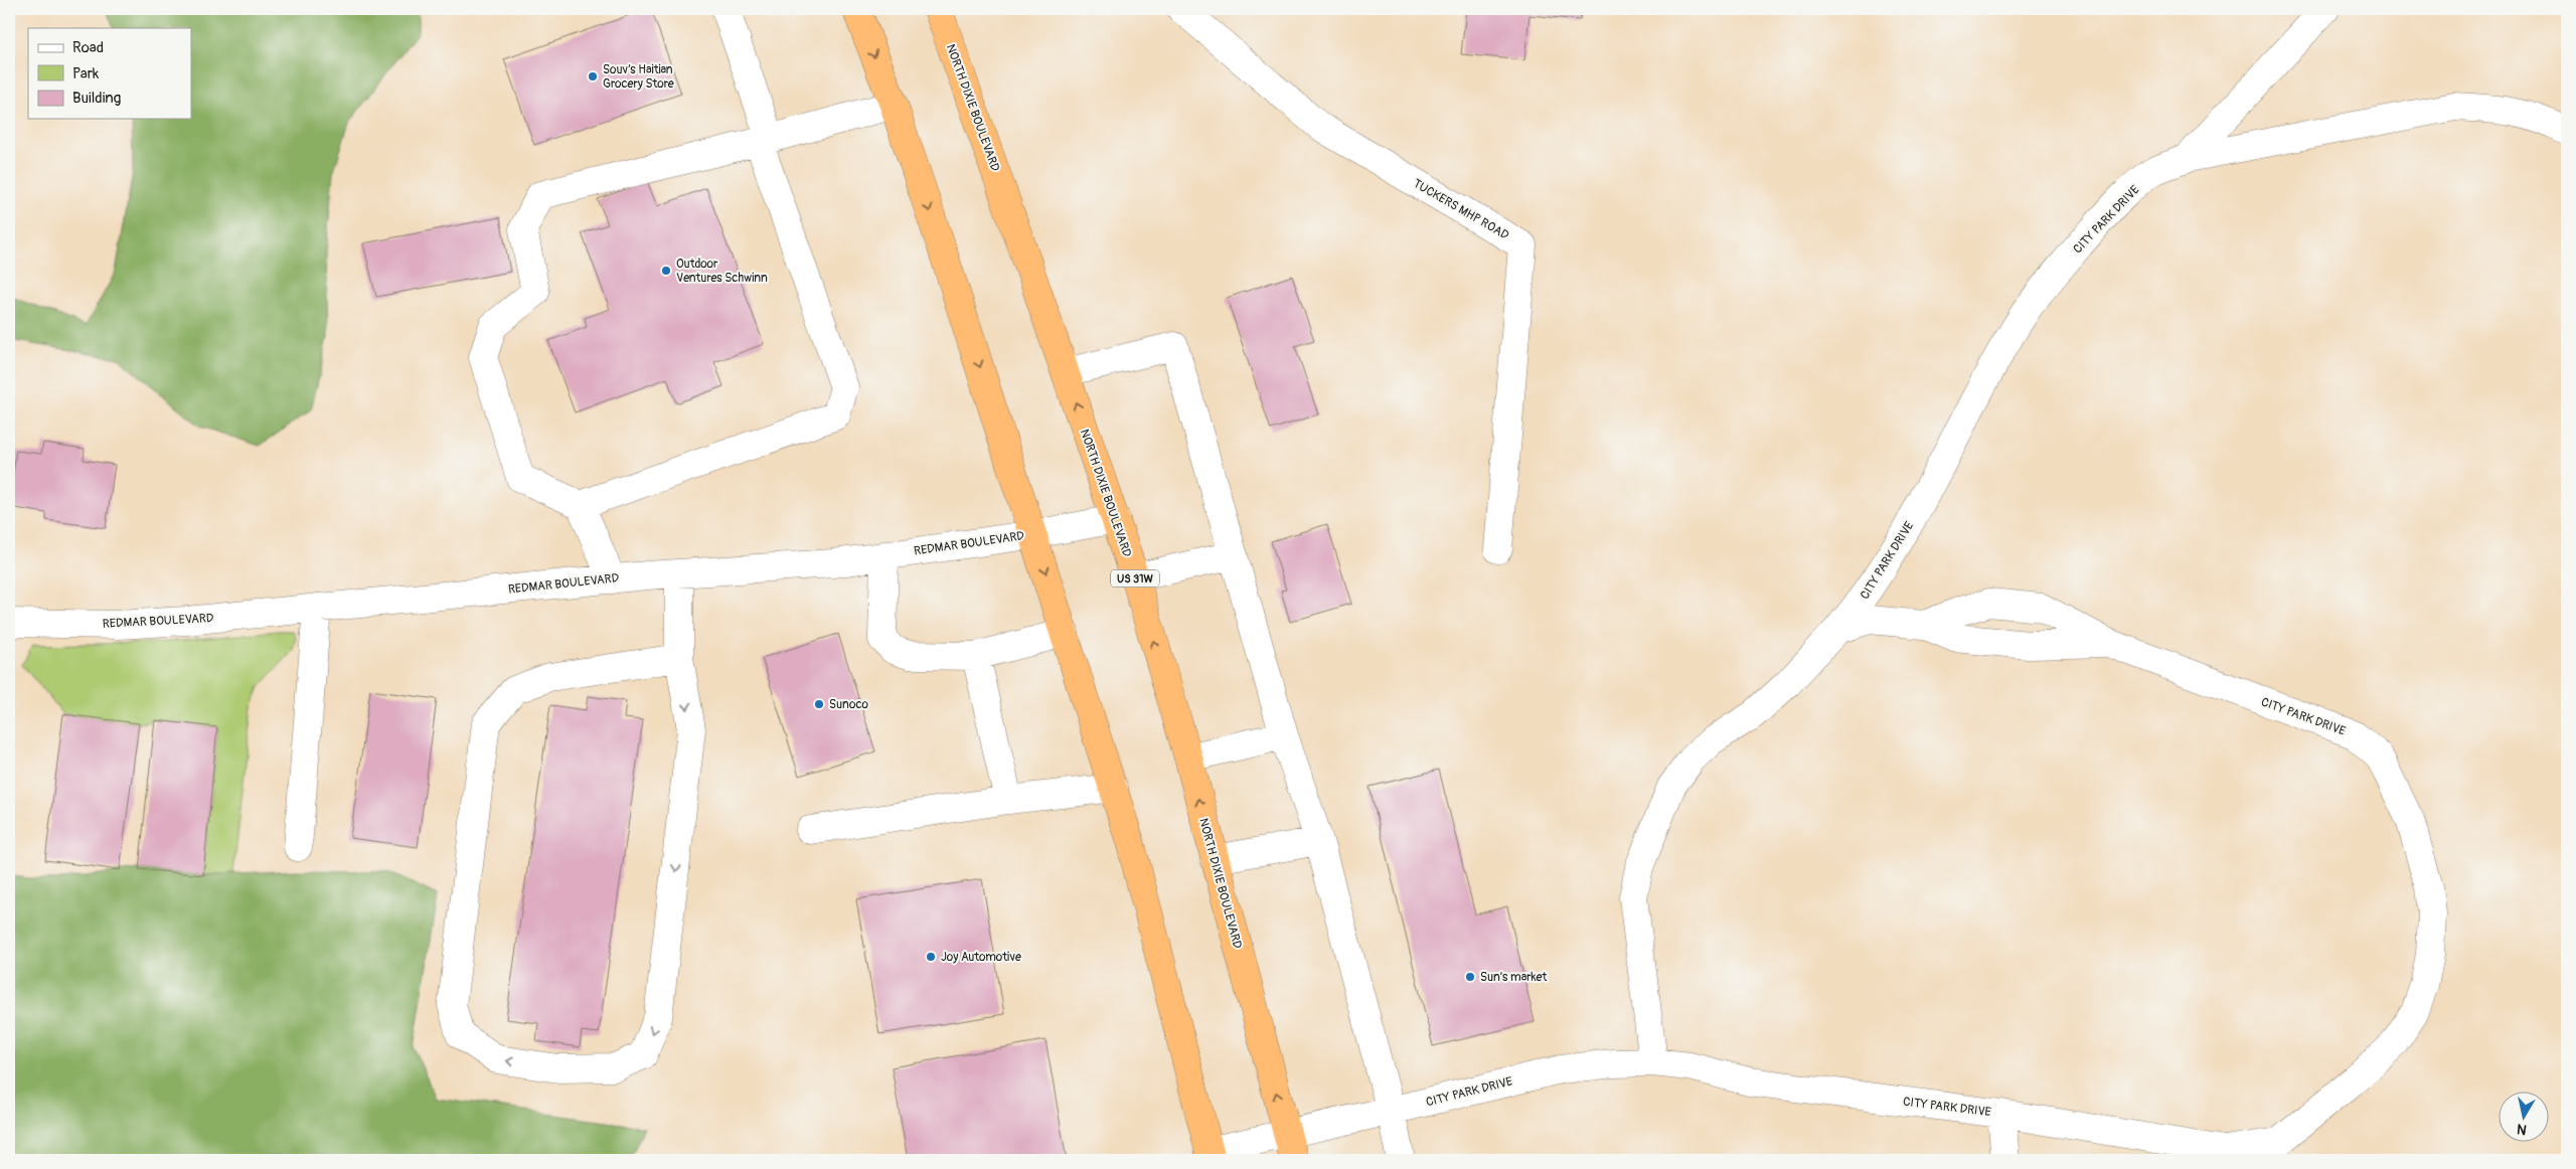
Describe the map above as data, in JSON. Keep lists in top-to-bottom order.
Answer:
{
  "streets": {
    "highway": ["NORTH DIXIE BOULEVARD", "US 31W"],
    "street": ["TUCKERS MHP ROAD", "CITY PARK DRIVE", "REDMAR BOULEVARD"]
  },
  "crossings": [
    ["NORTH DIXIE BOULEVARD", "CITY PARK DRIVE"],
    ["NORTH DIXIE BOULEVARD", "REDMAR BOULEVARD"]
  ],
  "places": [
    "Souv’s Haitian Grocery Store",
    "Outdoor Ventures Schwinn",
    "Sunoco",
    "Joy Automotive",
    "Sun’s market"
  ],
  "legend": ["Road", "Park", "Building"],
  "north": "bottom"
}
